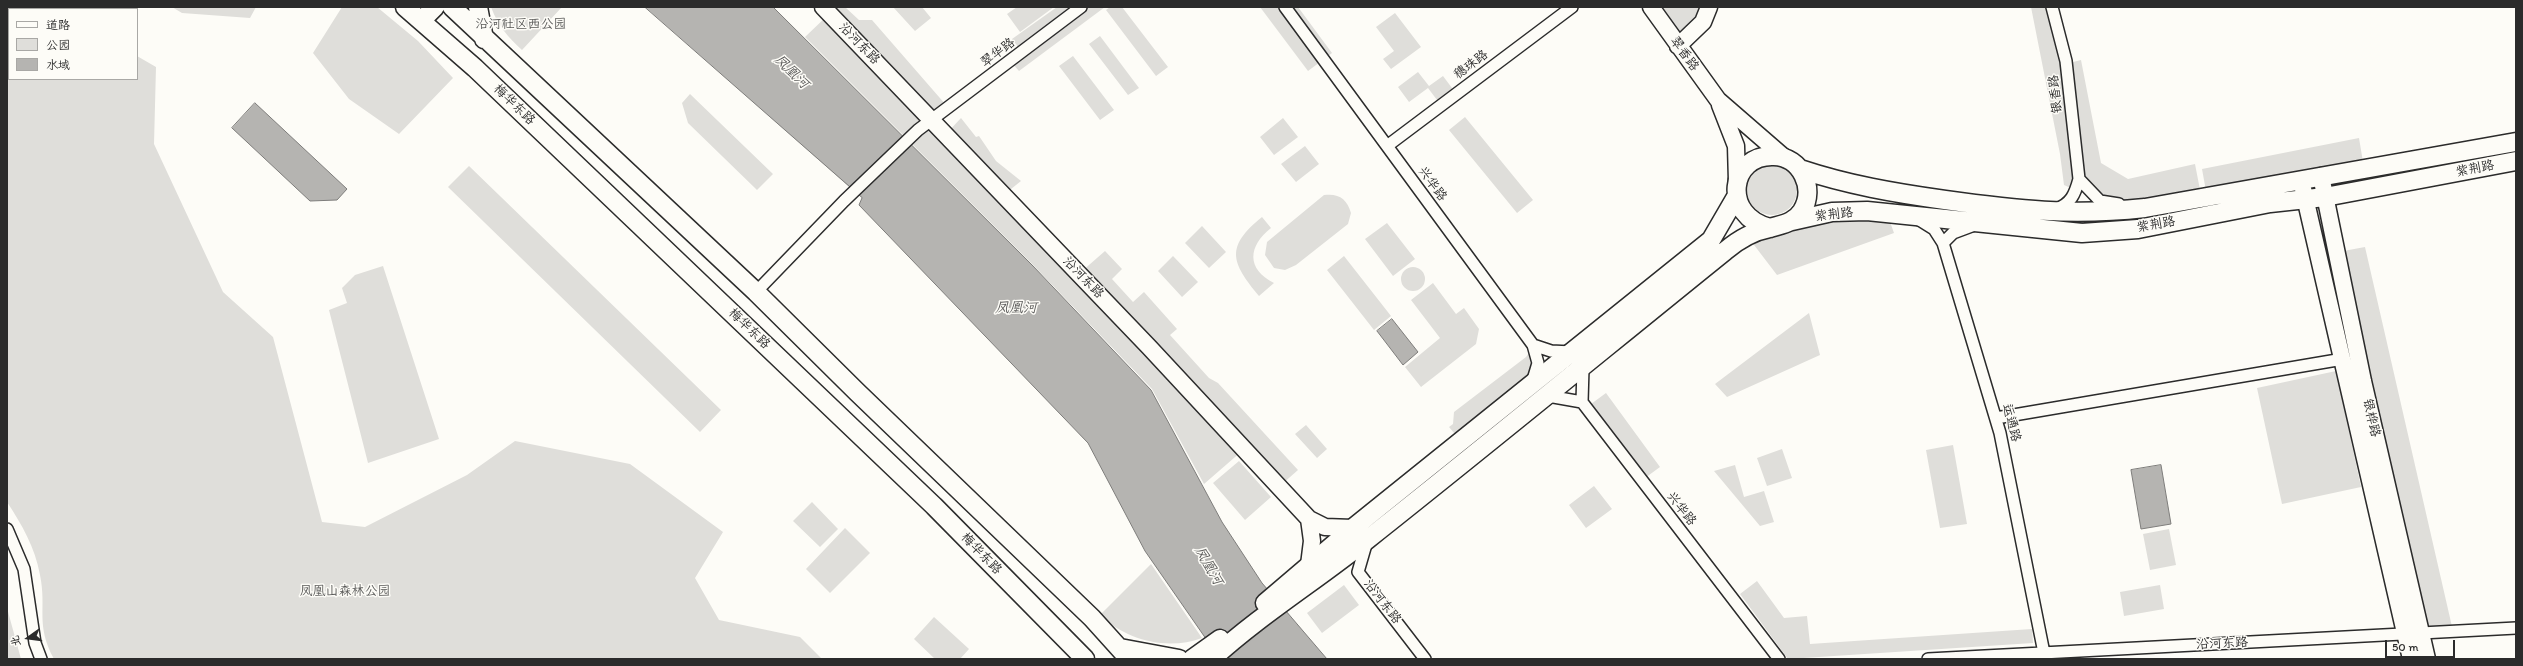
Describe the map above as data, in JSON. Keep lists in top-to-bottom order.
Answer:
{
  "streets": {
    "main road": [
      "沿河东路",
      "翠香路",
      "梅华东路",
      "紫荆路",
      "银桦路"
    ],
    "street": [
      "翠华路",
      "穗珠路",
      "银香路",
      "兴华路",
      "运通路"
    ]
  },
  "crossings": [
    ["沿河东路", "翠华路"],
    ["沿河东路", "银桦路"],
    ["沿河东路", "运通路"],
    ["穗珠路", "兴华路"],
    ["紫荆路", "银桦路"],
    ["紫荆路", "运通路"]
  ],
  "water": ["凤凰河"],
  "parks": ["沿河社区西公园", "凤凰山森林公园"],
  "legend": ["道路", "公园", "水域"],
  "scale_bar": "50 m",
  "north": "left"
}
